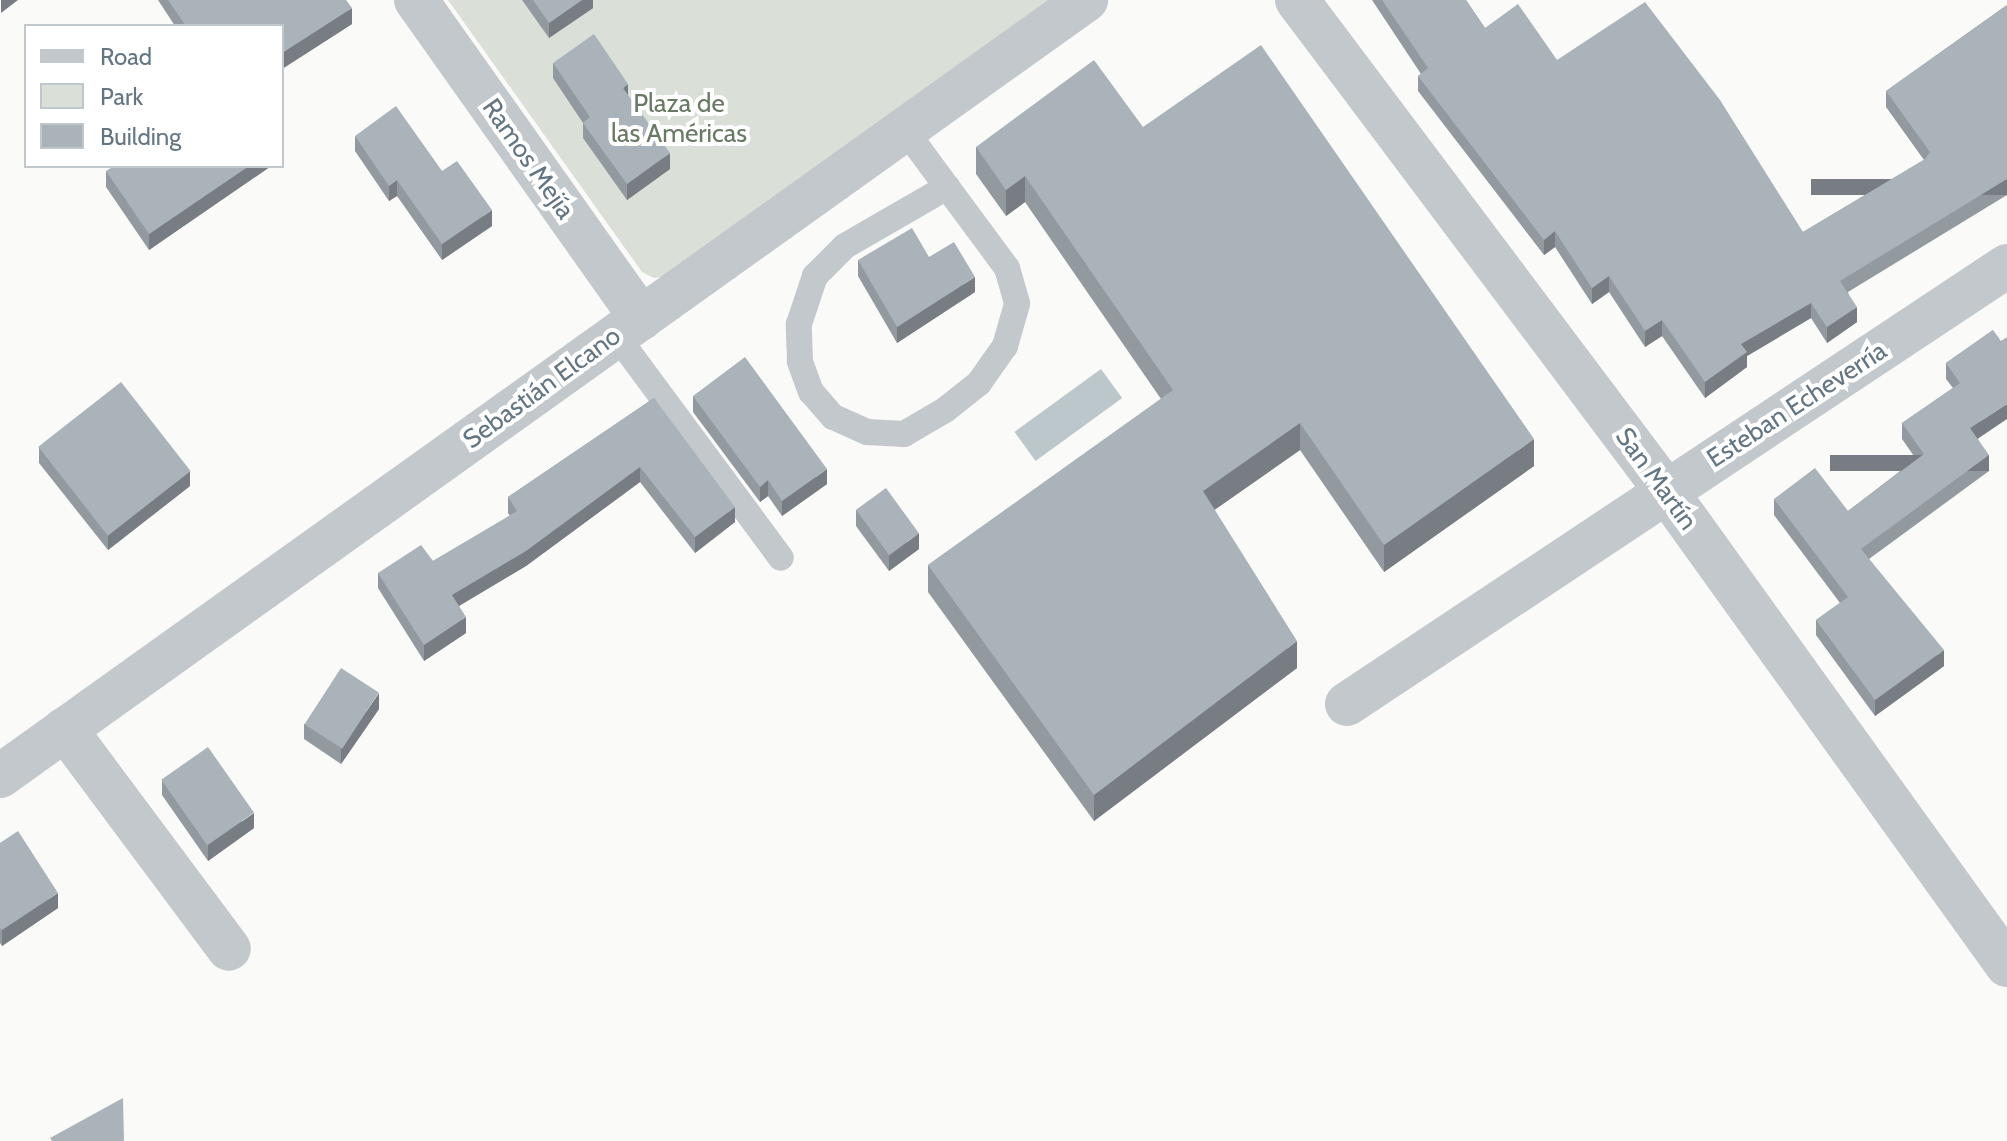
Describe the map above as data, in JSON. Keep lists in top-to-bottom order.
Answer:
{
  "streets": {
    "street": [
      "Ramos Mejía",
      "Sebastián Elcano",
      "Esteban Echeverría",
      "San Martín"
    ]
  },
  "crossings": [
    ["Ramos Mejía", "Sebastián Elcano"],
    ["Esteban Echeverría", "San Martín"]
  ],
  "parks": ["Plaza de las Américas"],
  "legend": ["Road", "Park", "Building"]
}
